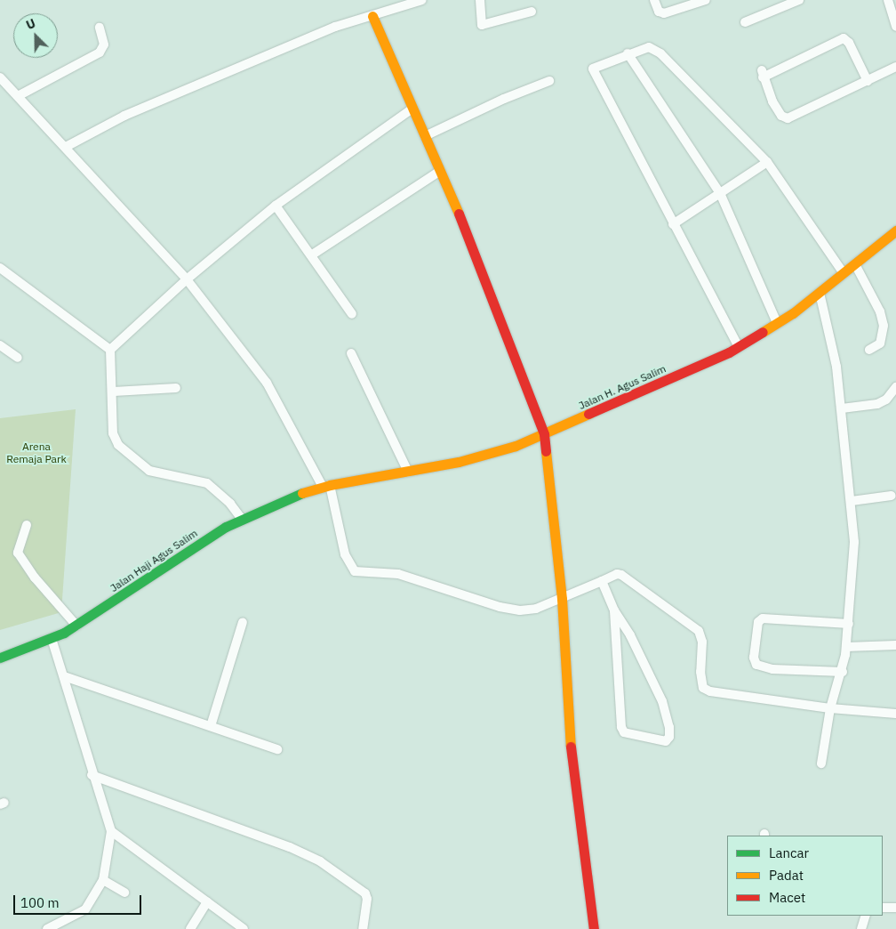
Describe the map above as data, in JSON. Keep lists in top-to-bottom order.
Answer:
{
  "streets": {
    "main road": ["Jalan H. Agus Salim", "Jalan Haji Agus Salim"]
  },
  "crossings": [
    ["Jalan H. Agus Salim", "Jalan Haji Agus Salim"]
  ],
  "parks": ["Arena Remaja Park"],
  "legend": ["Lancar", "Padat", "Macet"],
  "scale_bar": "100 m",
  "north": "top left"
}
